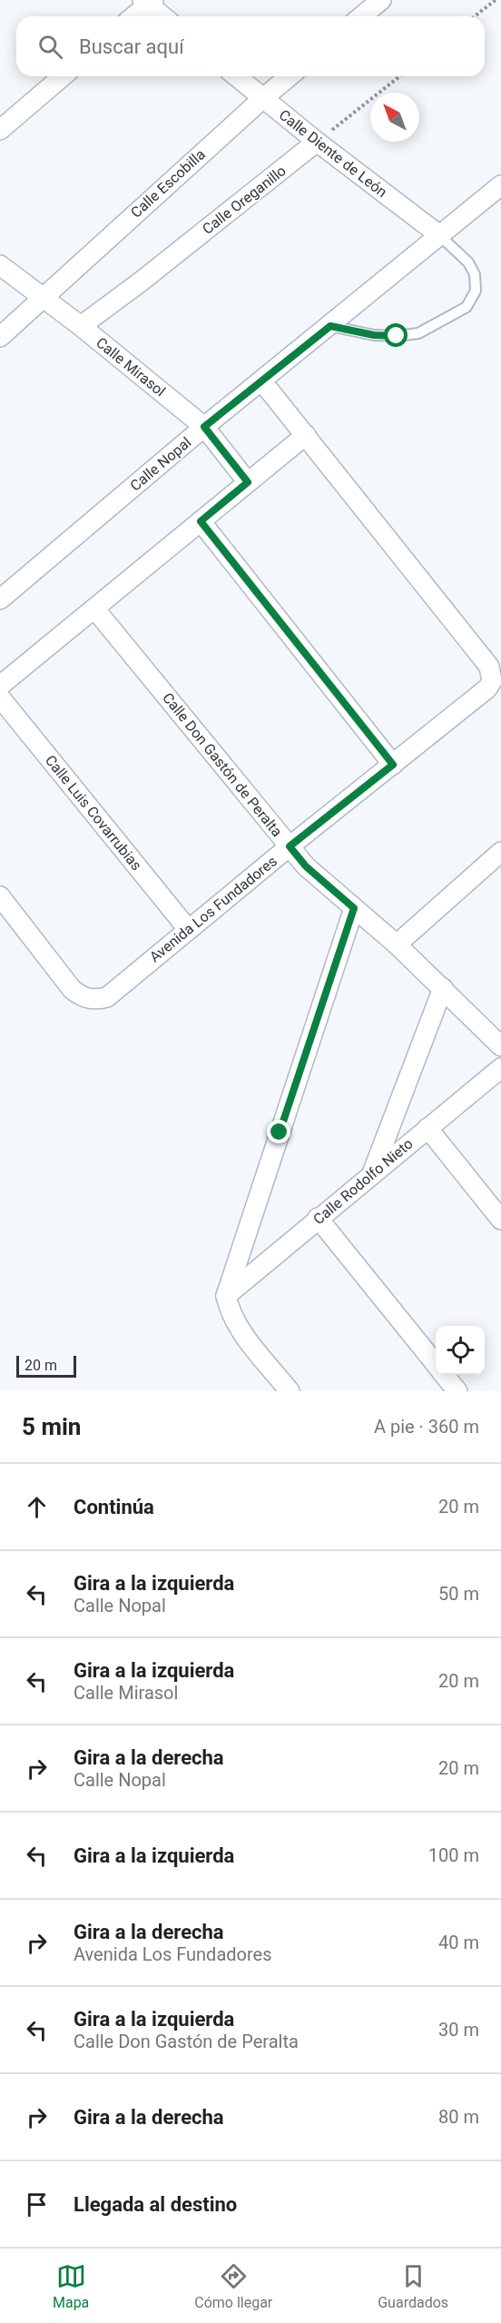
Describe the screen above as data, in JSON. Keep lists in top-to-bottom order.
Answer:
{
  "streets": {
    "street": [
      "Calle Diente de León",
      "Calle Escobilla",
      "Calle Oreganillo",
      "Calle Mirasol",
      "Calle Nopal",
      "Calle Don Gastón de Peralta",
      "Calle Luis Covarrubias",
      "Avenida Los Fundadores",
      "Calle Rodolfo Nieto"
    ]
  },
  "crossings": [
    ["Calle Diente de León", "Calle Escobilla"],
    ["Calle Diente de León", "Calle Oreganillo"],
    ["Calle Diente de León", "Calle Nopal"],
    ["Calle Escobilla", "Calle Mirasol"],
    ["Calle Oreganillo", "Calle Mirasol"],
    ["Calle Mirasol", "Calle Nopal"],
    ["Calle Don Gastón de Peralta", "Avenida Los Fundadores"],
    ["Calle Luis Covarrubias", "Avenida Los Fundadores"]
  ],
  "scale_bar": "20 m",
  "north": "top left",
  "page": {
    "search": "Buscar aquí",
    "scale": "20 m",
    "heading": ["5 min", "A pie · 360 m"],
    "list": [
      ["Continúa", "20 m"],
      ["Gira a la izquierda", "Calle Nopal", "50 m"],
      ["Gira a la izquierda", "Calle Mirasol", "20 m"],
      ["Gira a la derecha", "Calle Nopal", "20 m"],
      ["Gira a la izquierda", "100 m"],
      ["Gira a la derecha", "Avenida Los Fundadores", "40 m"],
      ["Gira a la izquierda", "Calle Don Gastón de Peralta", "30 m"],
      ["Gira a la derecha", "80 m"],
      "Llegada al destino"
    ],
    "nav": ["Mapa", "Cómo llegar", "Guardados"]
  }
}
